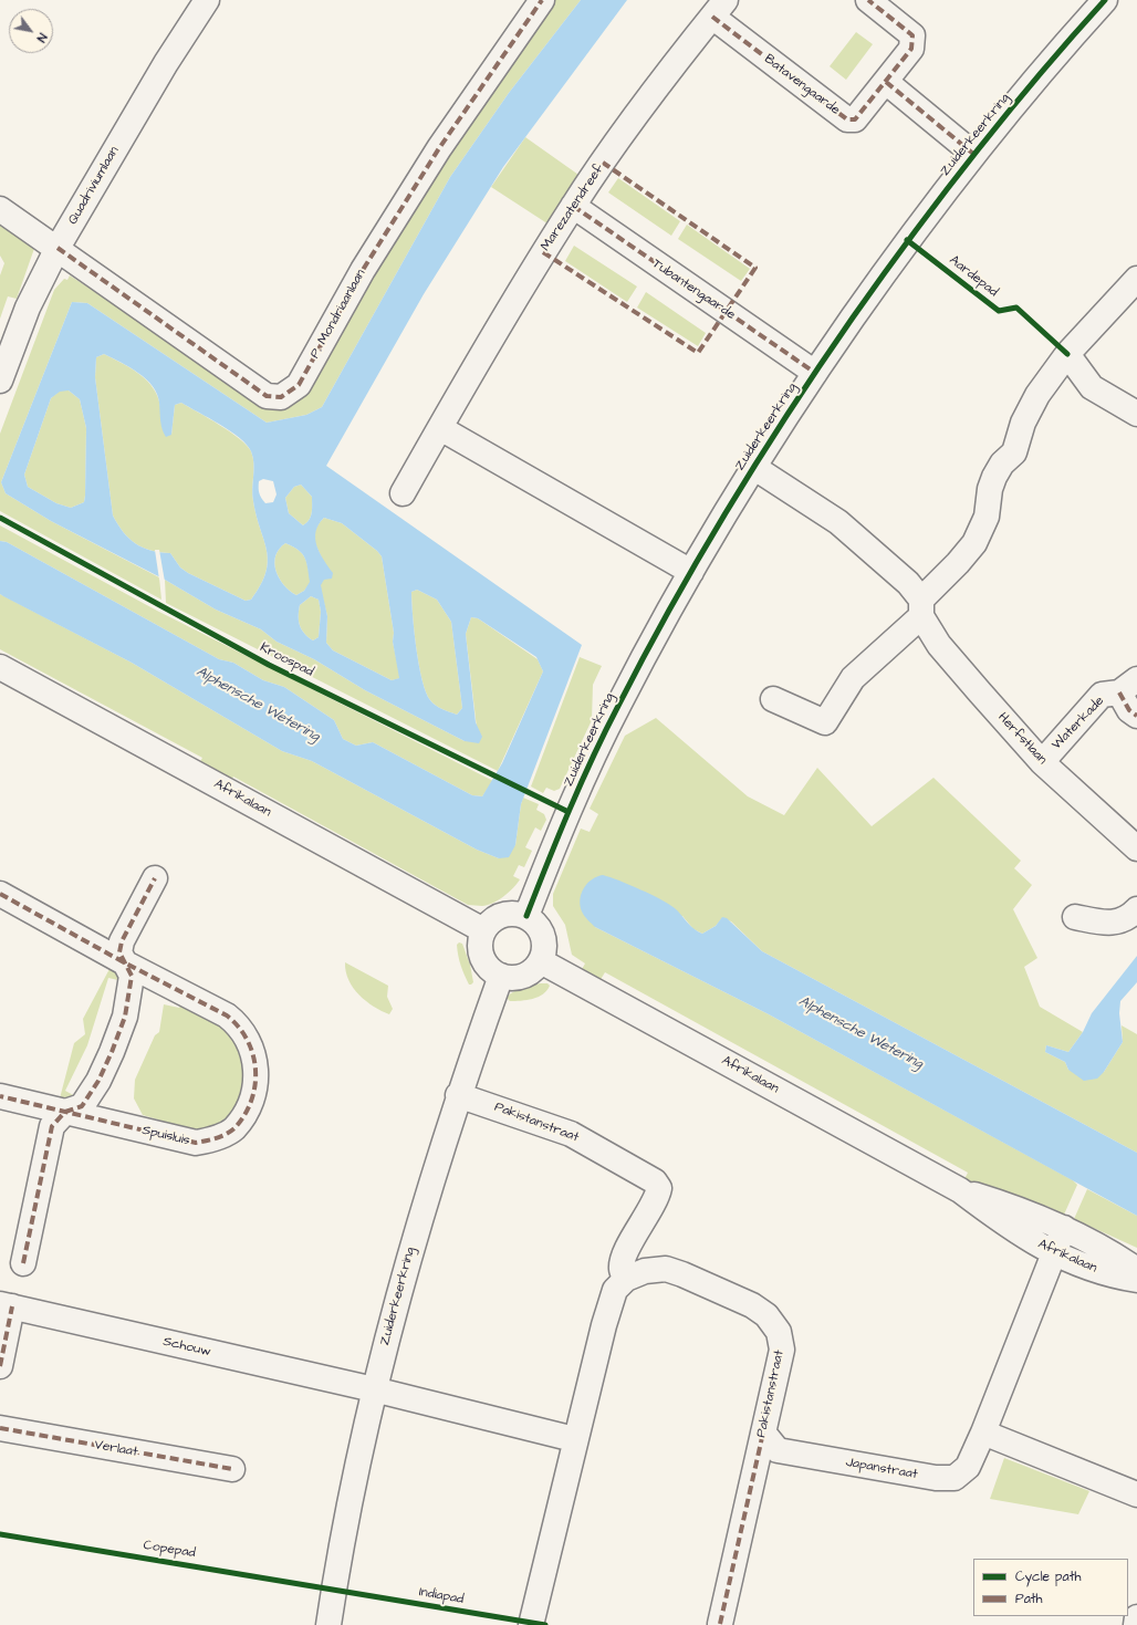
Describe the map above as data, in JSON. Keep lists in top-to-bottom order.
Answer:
{
  "streets": {
    "street": [
      "Batavengaarde",
      "Zuiderkeerkring",
      "Quadriviumlaan",
      "Marezatendreef",
      "Tubantengaarde",
      "P. Mondriaanlaan",
      "Waterkade",
      "Herfstlaan",
      "Afrikalaan",
      "Pakistanstraat",
      "Spuisluis",
      "Schouw",
      "Verlaat",
      "Japanstraat"
    ],
    "cycle path": ["Aardepad", "Kroospad", "Copepad"]
  },
  "crossings": [
    ["Batavengaarde", "Marezatendreef"],
    ["Zuiderkeerkring", "Tubantengaarde"],
    ["Zuiderkeerkring", "Herfstlaan"],
    ["Zuiderkeerkring", "Afrikalaan"],
    ["Zuiderkeerkring", "Pakistanstraat"],
    ["Zuiderkeerkring", "Schouw"],
    ["Quadriviumlaan", "P. Mondriaanlaan"],
    ["Marezatendreef", "Tubantengaarde"],
    ["Waterkade", "Herfstlaan"],
    ["Afrikalaan", "Japanstraat"],
    ["Pakistanstraat", "Japanstraat"]
  ],
  "water": ["Alphensche Wetering"],
  "legend": ["Cycle path", "Path"],
  "north": "bottom right"
}
